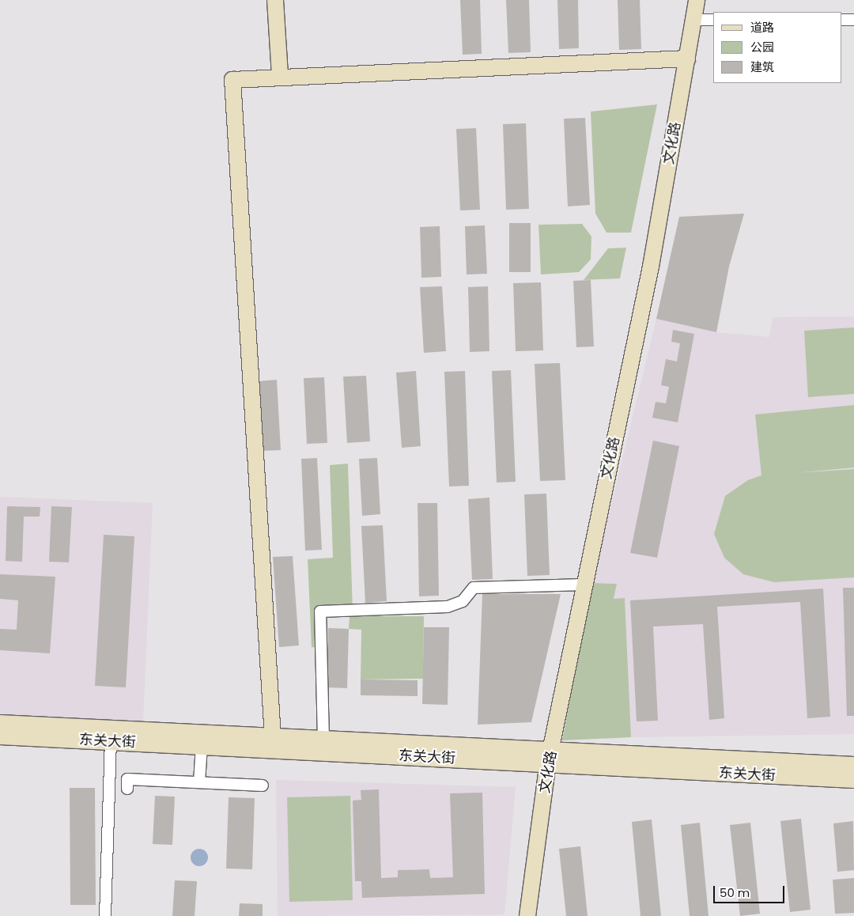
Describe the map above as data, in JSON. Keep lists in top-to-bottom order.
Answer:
{
  "streets": {
    "street": ["文化路", "东关大街"]
  },
  "crossings": [
    ["文化路", "东关大街"]
  ],
  "legend": ["道路", "公园", "建筑"],
  "scale_bar": "50 m"
}
